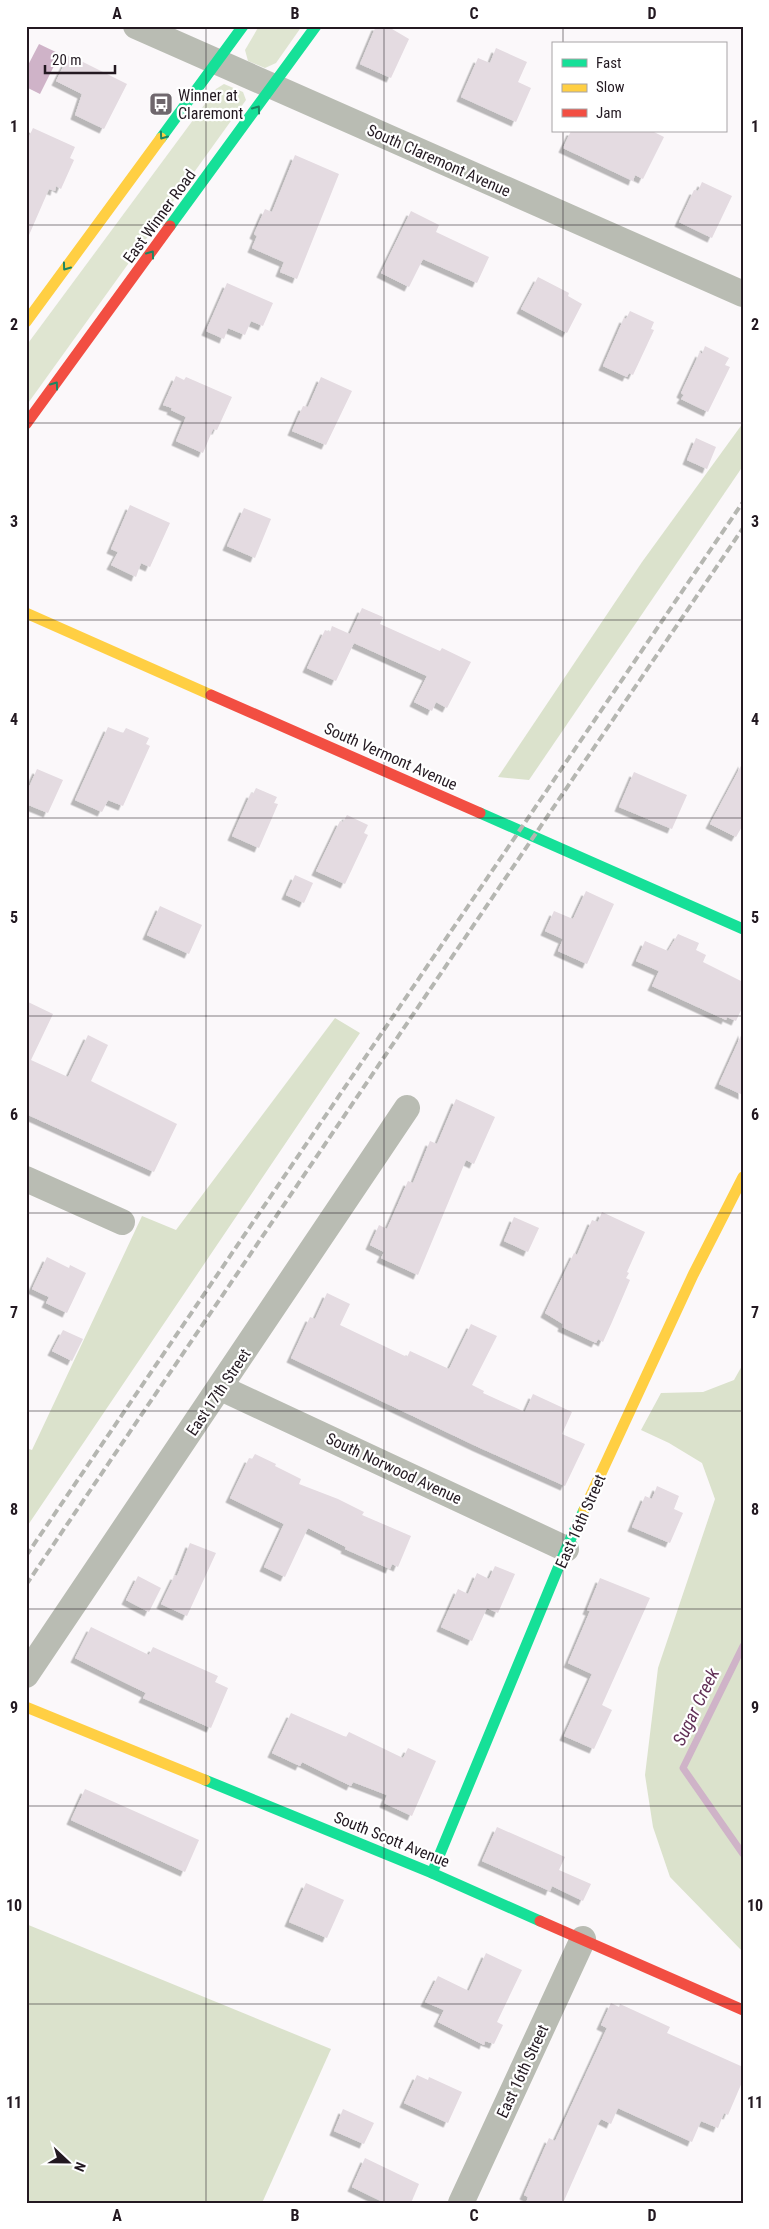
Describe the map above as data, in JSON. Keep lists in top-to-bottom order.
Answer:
{
  "streets": {
    "street": [
      "South Claremont Avenue",
      "East Winner Road",
      "South Vermont Avenue",
      "East 17th Street",
      "South Norwood Avenue",
      "East 16th Street",
      "South Scott Avenue"
    ]
  },
  "crossings": [
    ["South Claremont Avenue", "East Winner Road"],
    ["East 17th Street", "South Norwood Avenue"],
    ["South Norwood Avenue", "East 16th Street"],
    ["East 16th Street", "South Scott Avenue"]
  ],
  "water": ["Sugar Creek"],
  "places": {
    "bus stop": ["Winner at Claremont"]
  },
  "legend": ["Fast", "Slow", "Jam"],
  "scale_bar": "20 m",
  "north": "right",
  "grid": {
    "columns": [
      "A",
      "B",
      "C",
      "D"
    ],
    "rows": [
      "1",
      "2",
      "3",
      "4",
      "5",
      "6",
      "7",
      "8",
      "9",
      "10",
      "11"
    ]
  }
}
